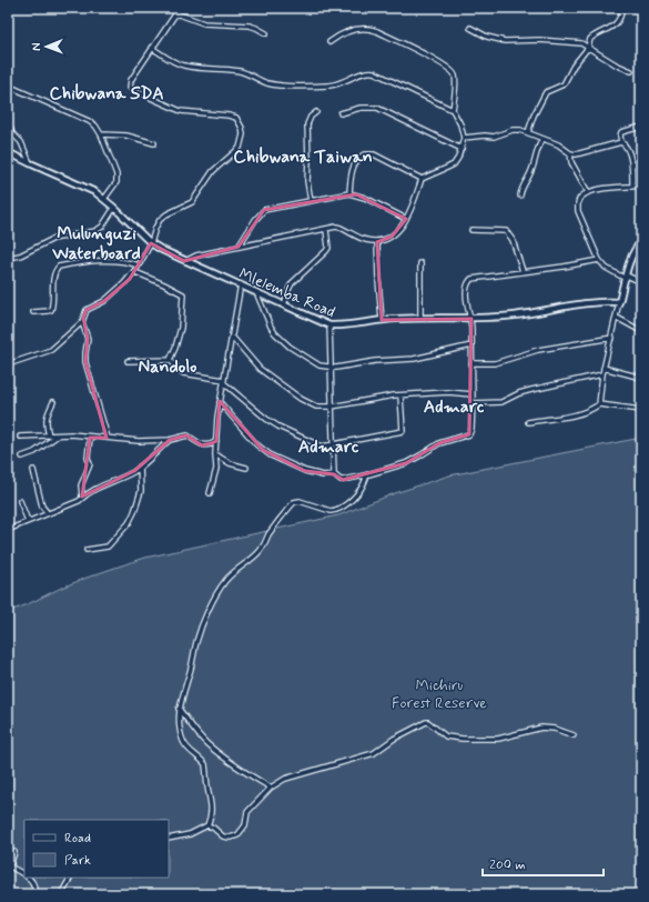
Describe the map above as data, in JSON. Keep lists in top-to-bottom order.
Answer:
{
  "streets": {
    "street": ["Mlelemba Road"]
  },
  "districts": [
    "Chibwana SDA",
    "Chibwana Taiwan",
    "Mulunguzi Waterboard",
    "Nandolo",
    "Admarc",
    "Admarc"
  ],
  "parks": ["Michiru Forest Reserve"],
  "legend": ["Road", "Park"],
  "scale_bar": "200 m",
  "north": "left"
}
